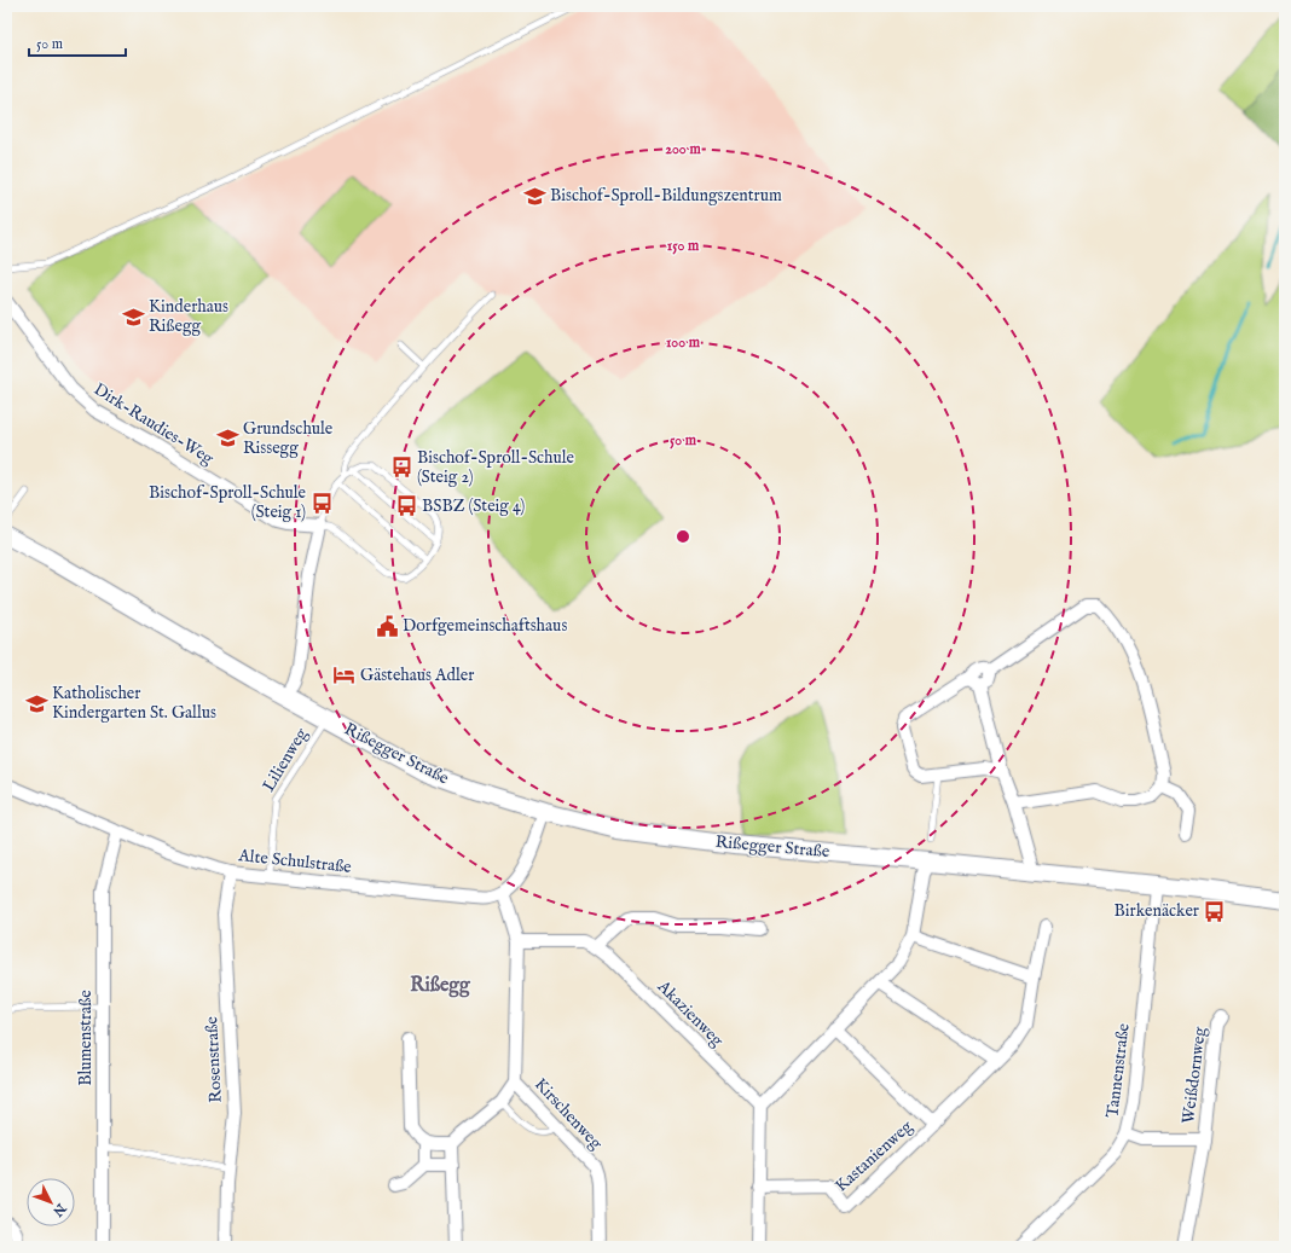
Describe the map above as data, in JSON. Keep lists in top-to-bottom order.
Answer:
{
  "streets": {
    "street": [
      "Dirk-Raudies-Weg",
      "Rißegger Straße",
      "Alte Schulstraße",
      "Akazienweg",
      "Blumenstraße",
      "Rosenstraße",
      "Tannenstraße",
      "Weißdornweg",
      "Kirschenweg",
      "Kastanienweg"
    ],
    "lane": ["Lilienweg"]
  },
  "crossings": [
    ["Rißegger Straße", "Lilienweg"],
    ["Rißegger Straße", "Tannenstraße"],
    ["Lilienweg", "Alte Schulstraße"],
    ["Alte Schulstraße", "Blumenstraße"],
    ["Alte Schulstraße", "Rosenstraße"],
    ["Alte Schulstraße", "Kirschenweg"],
    ["Akazienweg", "Kirschenweg"],
    ["Tannenstraße", "Weißdornweg"]
  ],
  "districts": ["Rißegg"],
  "places": {
    "school or university": [
      "Bischof-Sproll-Bildungszentrum",
      "Kinderhaus Rißegg",
      "Grundschule Rissegg",
      "Katholischer Kindergarten St. Gallus"
    ],
    "bus stop": [
      "Bischof-Sproll-Schule (Steig 2)",
      "Bischof-Sproll-Schule (Steig 1)",
      "BSBZ (Steig 4)",
      "Birkenäcker"
    ],
    "public building": ["Dorfgemeinschaftshaus"],
    "hotel": ["Gästehaus Adler"]
  },
  "scale_bar": "50 m",
  "north": "bottom right",
  "rings": [
    "200 m",
    "150 m",
    "100 m",
    "50 m"
  ]
}
